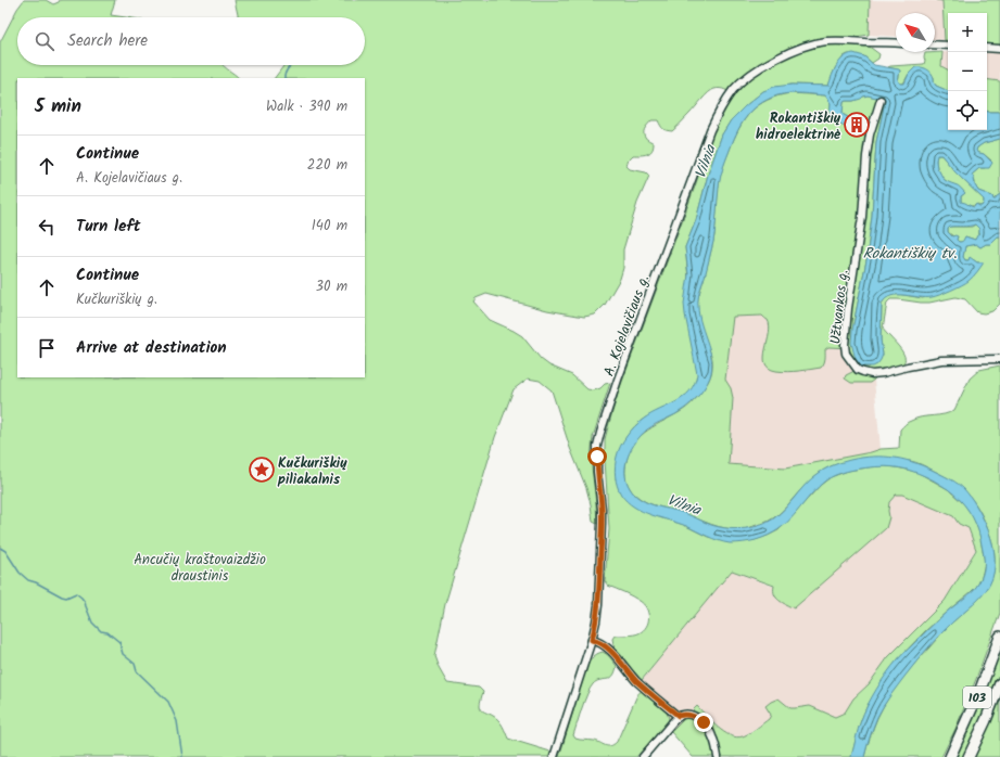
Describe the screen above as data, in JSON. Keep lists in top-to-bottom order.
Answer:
{
  "streets": {
    "main road": ["103"],
    "street": ["Užtvankos g.", "A. Kojelavičiaus g."]
  },
  "water": ["Vilnia", "Rokantiškių tv."],
  "parks": ["Ancučių kraštovaizdžio draustinis"],
  "places": {
    "building": ["Rokantiškių hidroelektrinė"],
    "place": ["Kučkuriškių piliakalnis"]
  },
  "north": "top left",
  "page": {
    "map_buttons": ["+", "−"],
    "search": "Search here",
    "heading": ["5 min", "Walk · 390 m"],
    "list": [
      ["Continue", "A. Kojelavičiaus g.", "220 m"],
      ["Turn left", "140 m"],
      ["Continue", "Kučkuriškių g.", "30 m"],
      "Arrive at destination"
    ]
  }
}
